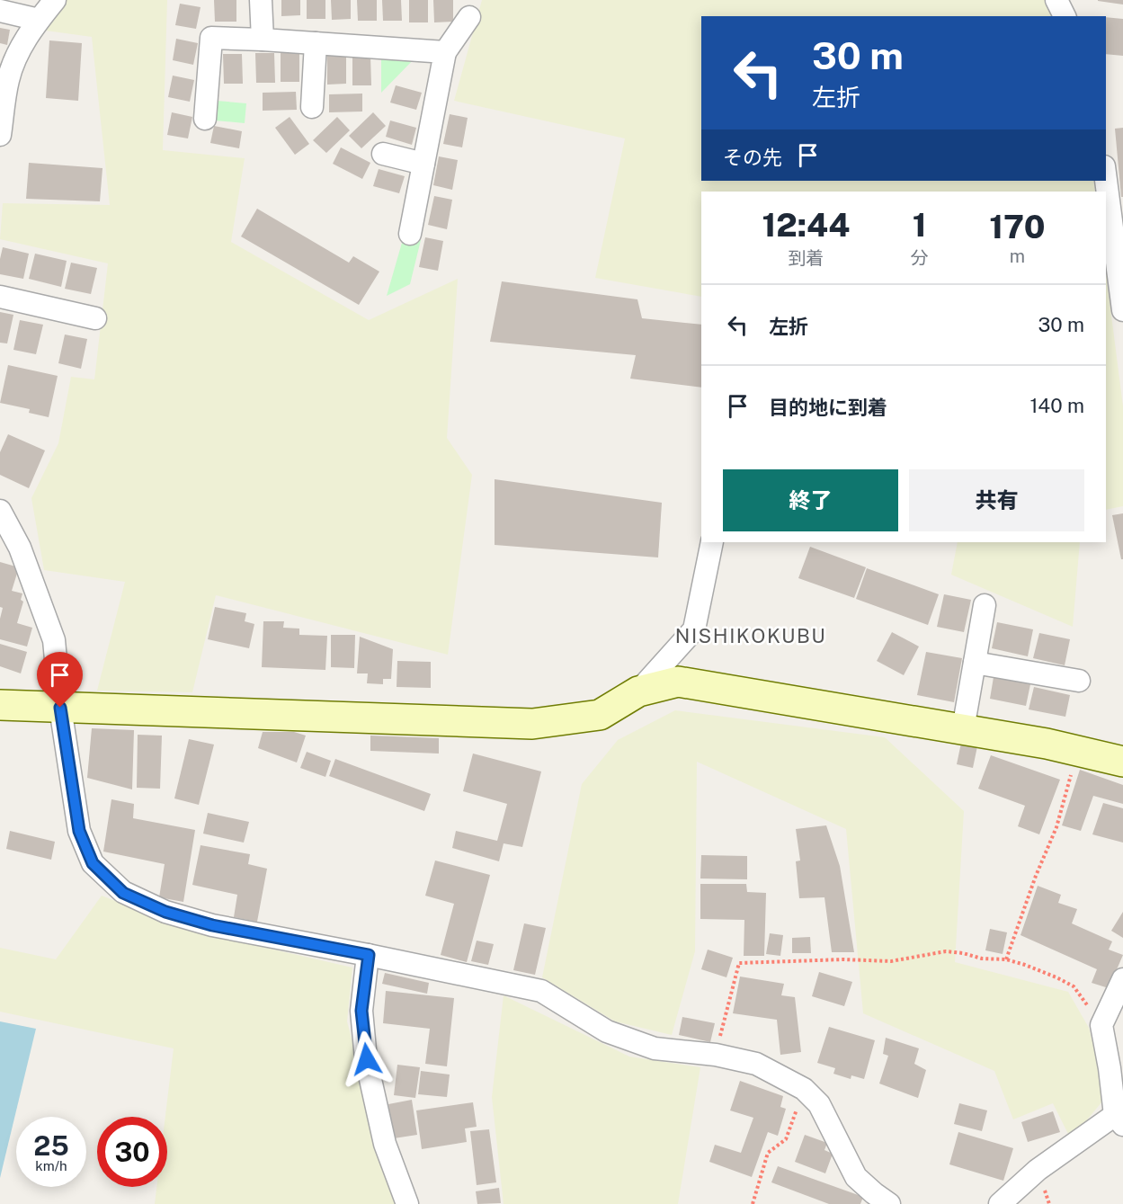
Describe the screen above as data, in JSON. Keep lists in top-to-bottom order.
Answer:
{
  "districts": ["NISHIKOKUBU"],
  "page": {
    "turn": ["30 m", "左折"],
    "then": "その先",
    "eta": [
      "12:44",
      "到着",
      "1",
      "分",
      "170",
      "m"
    ],
    "list": [
      {
        "name": "左折",
        "value": "30 m"
      },
      {
        "name": "目的地に到着",
        "value": "140 m"
      }
    ],
    "buttons": ["終了", "共有"],
    "speed": "25 km/h",
    "limit": "30"
  }
}
